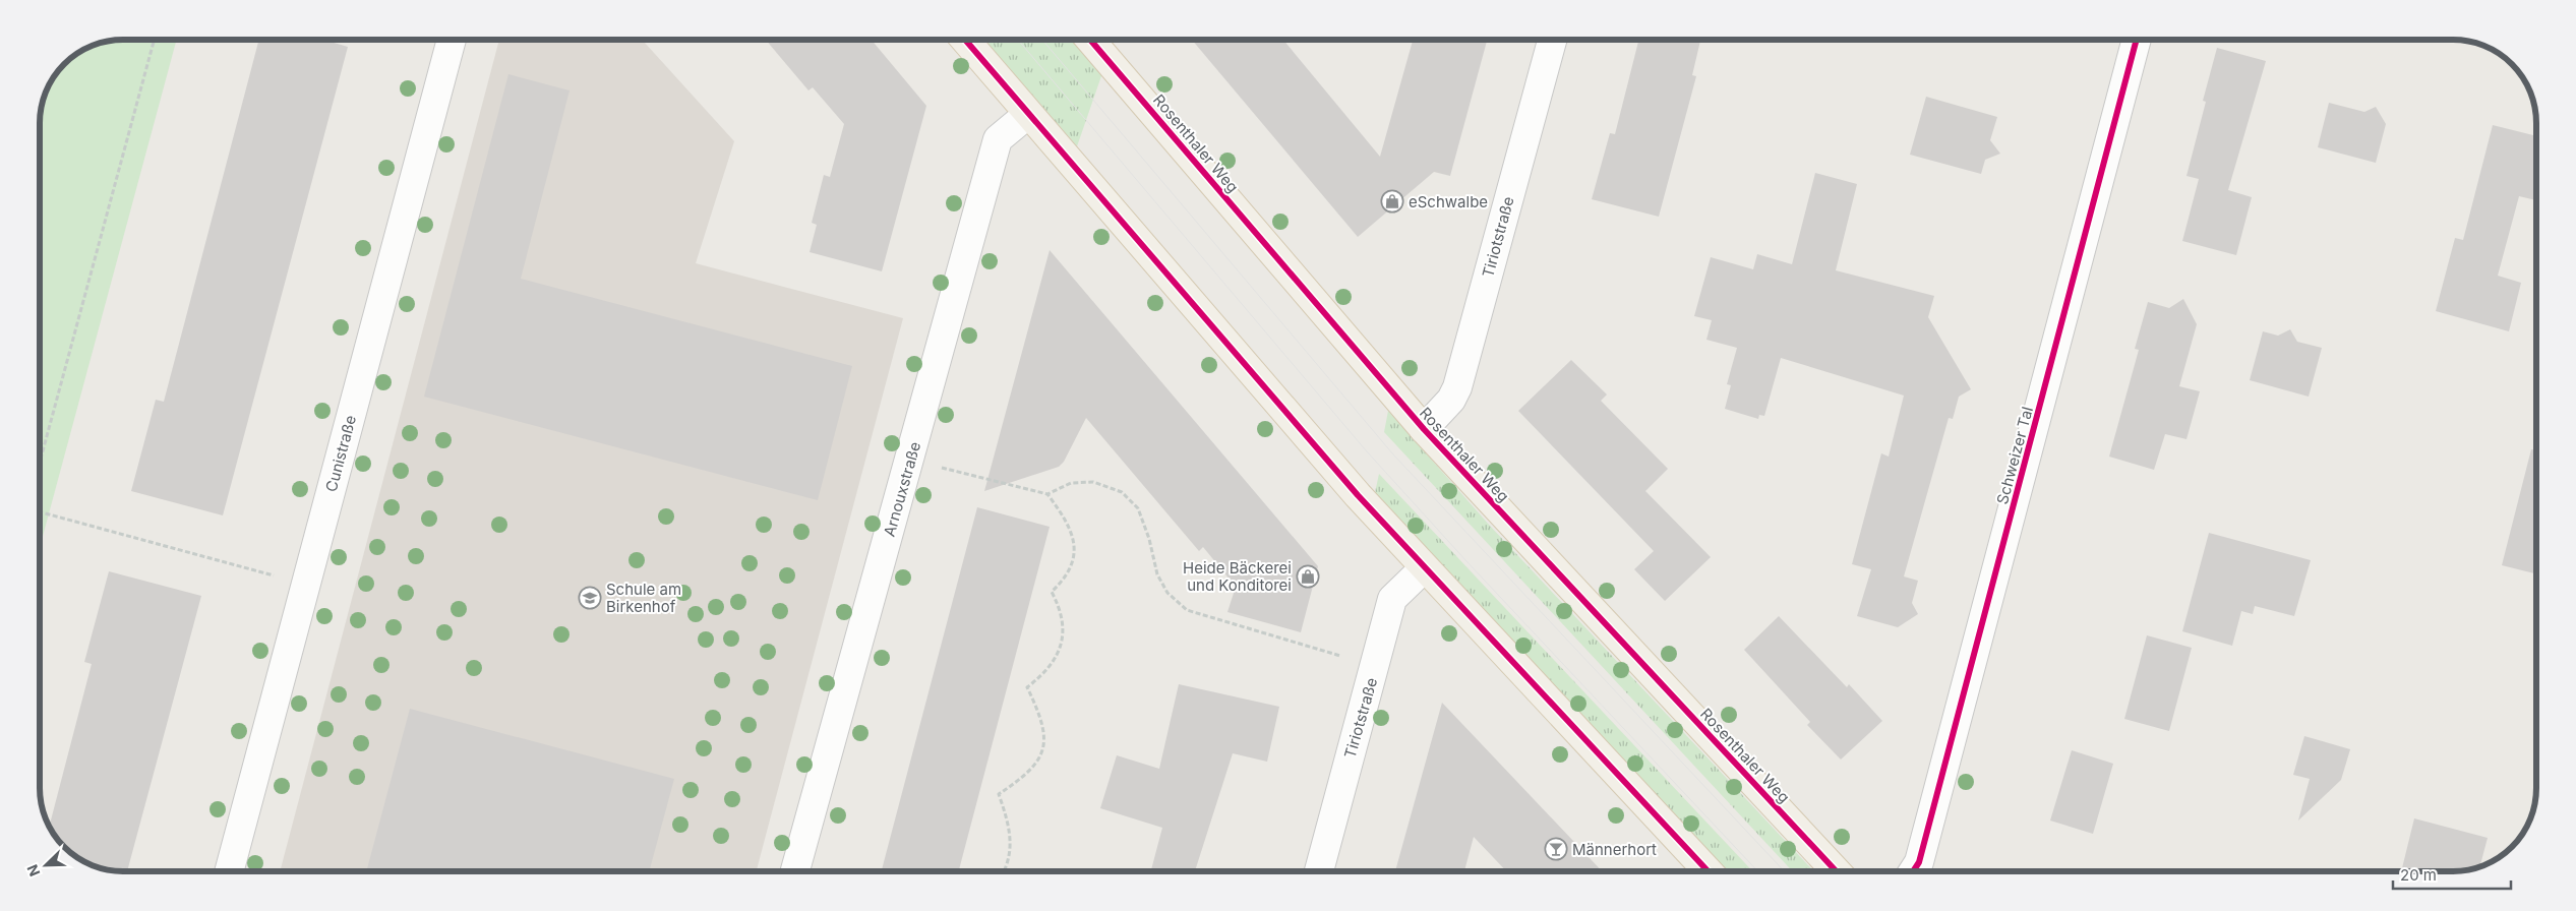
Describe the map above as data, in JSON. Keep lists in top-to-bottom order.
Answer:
{
  "streets": {
    "main road": ["Rosenthaler Weg"],
    "street": [
      "Tiriotstraße",
      "Cunistraße",
      "Schweizer Tal",
      "Arnouxstraße"
    ]
  },
  "crossings": [
    ["Rosenthaler Weg", "Tiriotstraße"]
  ],
  "places": {
    "shop": ["eSchwalbe", "Heide Bäckerei und Konditorei"],
    "school or university": ["Schule am Birkenhof"],
    "bar": ["Männerhort"]
  },
  "scale_bar": "20 m",
  "north": "bottom left"
}
